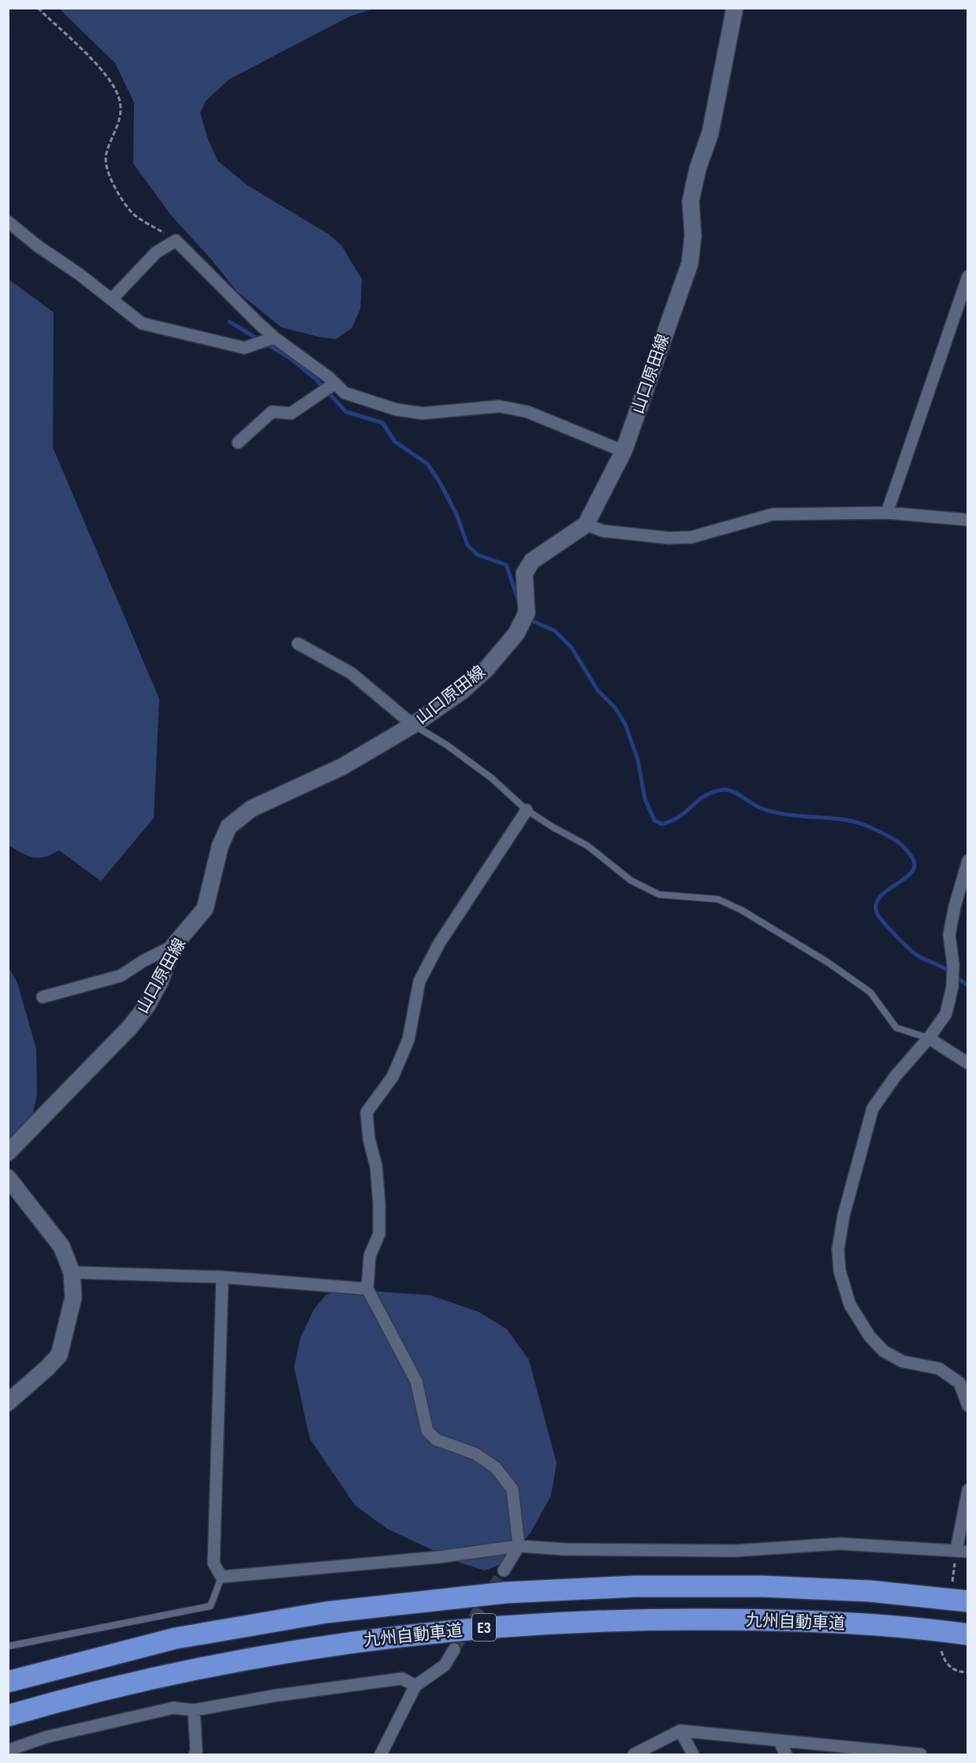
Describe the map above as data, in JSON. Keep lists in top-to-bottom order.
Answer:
{
  "streets": {
    "highway": ["九州自動車道", "E3"],
    "main road": ["山口原田線"]
  }
}
